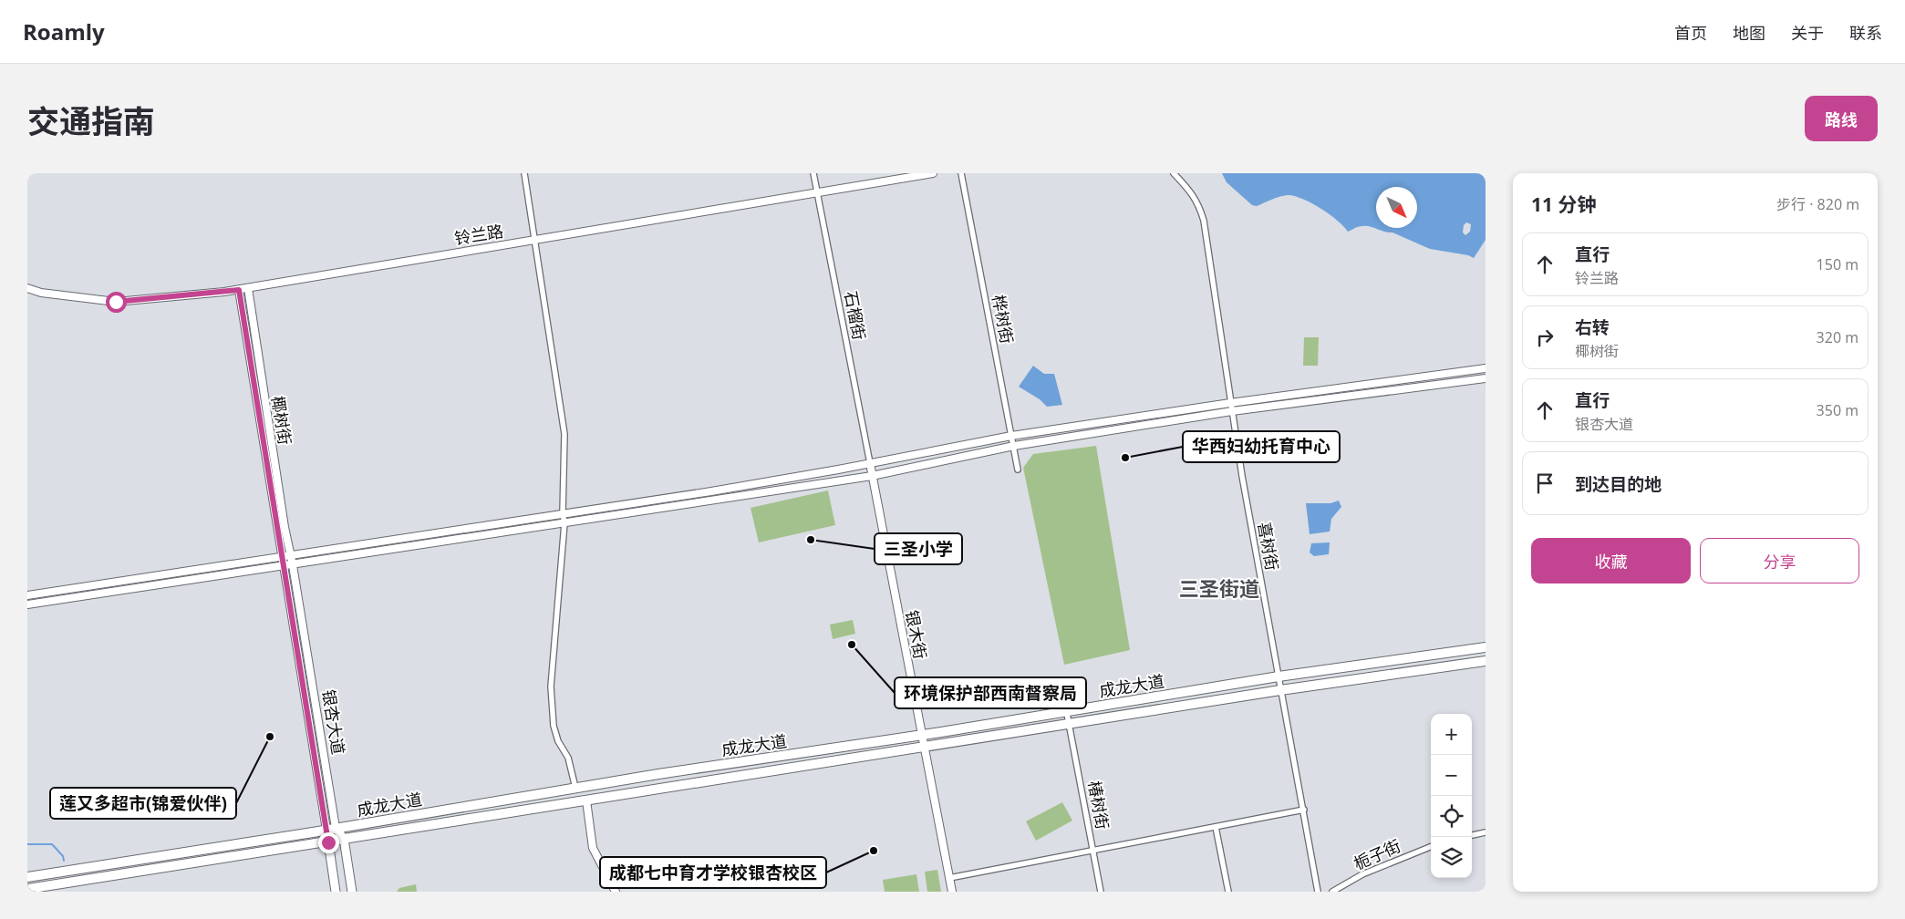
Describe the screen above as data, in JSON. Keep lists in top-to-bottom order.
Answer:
{
  "streets": {
    "highway": ["成龙大道"],
    "main road": ["银杏大道"],
    "street": [
      "铃兰路",
      "石榴街",
      "桦树街",
      "椰树街",
      "喜树街",
      "银木街",
      "椿树街",
      "栀子街"
    ]
  },
  "crossings": [
    ["铃兰路", "石榴街"],
    ["铃兰路", "椰树街"],
    ["石榴街", "银木街"],
    ["椰树街", "银杏大道"],
    ["喜树街", "成龙大道"],
    ["银木街", "成龙大道"],
    ["成龙大道", "银杏大道"],
    ["成龙大道", "椿树街"]
  ],
  "districts": ["三圣街道"],
  "places": [
    "华西妇幼托育中心",
    "三圣小学",
    "环境保护部西南督察局",
    "莲又多超市(锦爱伙伴)",
    "成都七中育才学校银杏校区"
  ],
  "north": "bottom right",
  "page": {
    "header": "Roamly",
    "nav": [
      "首页",
      "地图",
      "关于",
      "联系"
    ],
    "title": "交通指南",
    "buttons": [
      "路线",
      ["收藏", "分享"]
    ],
    "heading": ["11 分钟", "步行 · 820 m"],
    "list": [
      ["直行", "铃兰路", "150 m"],
      ["右转", "椰树街", "320 m"],
      ["直行", "银杏大道", "350 m"],
      "到达目的地"
    ],
    "map_buttons": ["+", "−"]
  }
}
